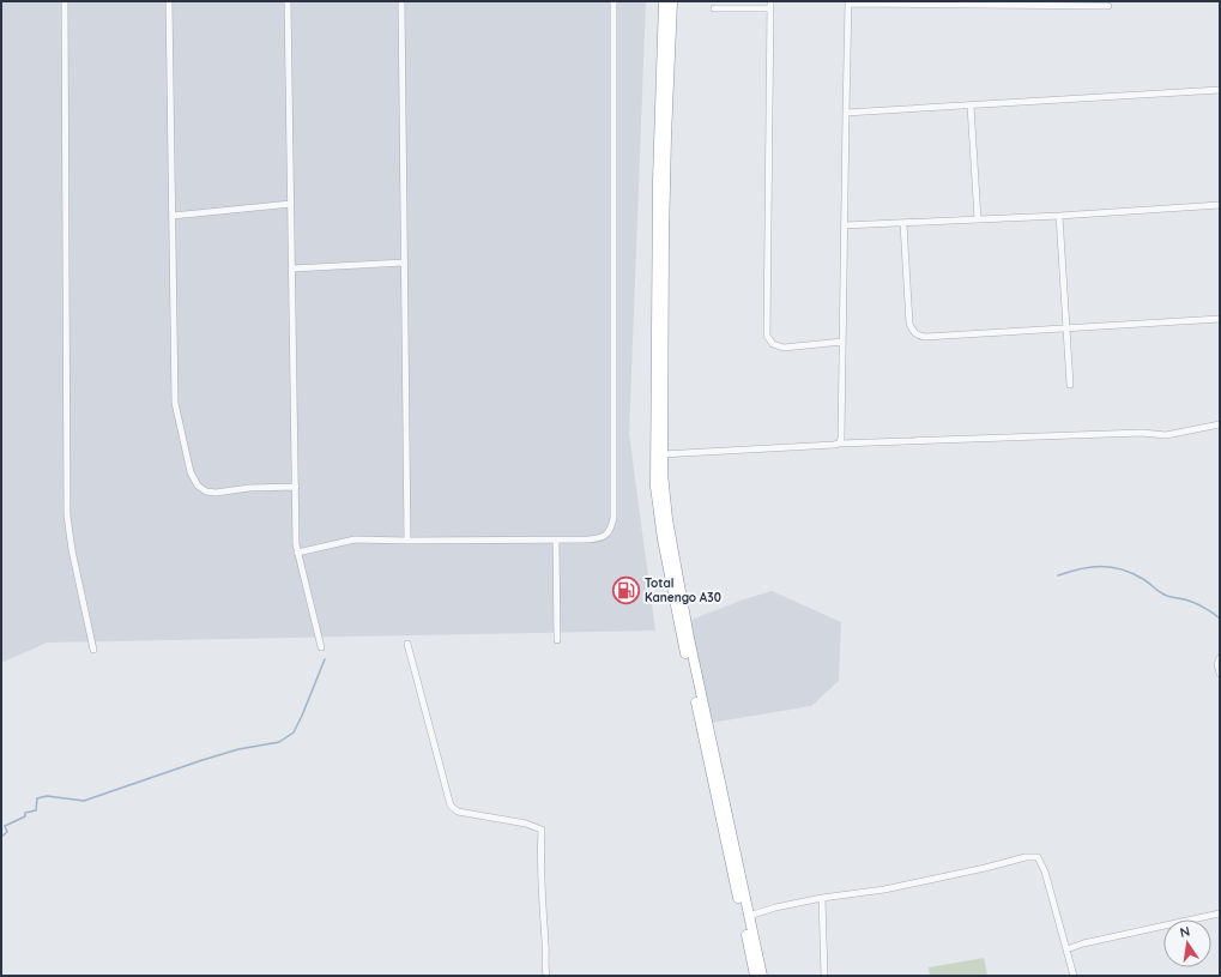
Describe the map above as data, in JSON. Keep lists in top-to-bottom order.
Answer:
{
  "places": {
    "fuel station": ["Total Kanengo A30"]
  },
  "north": "top"
}
